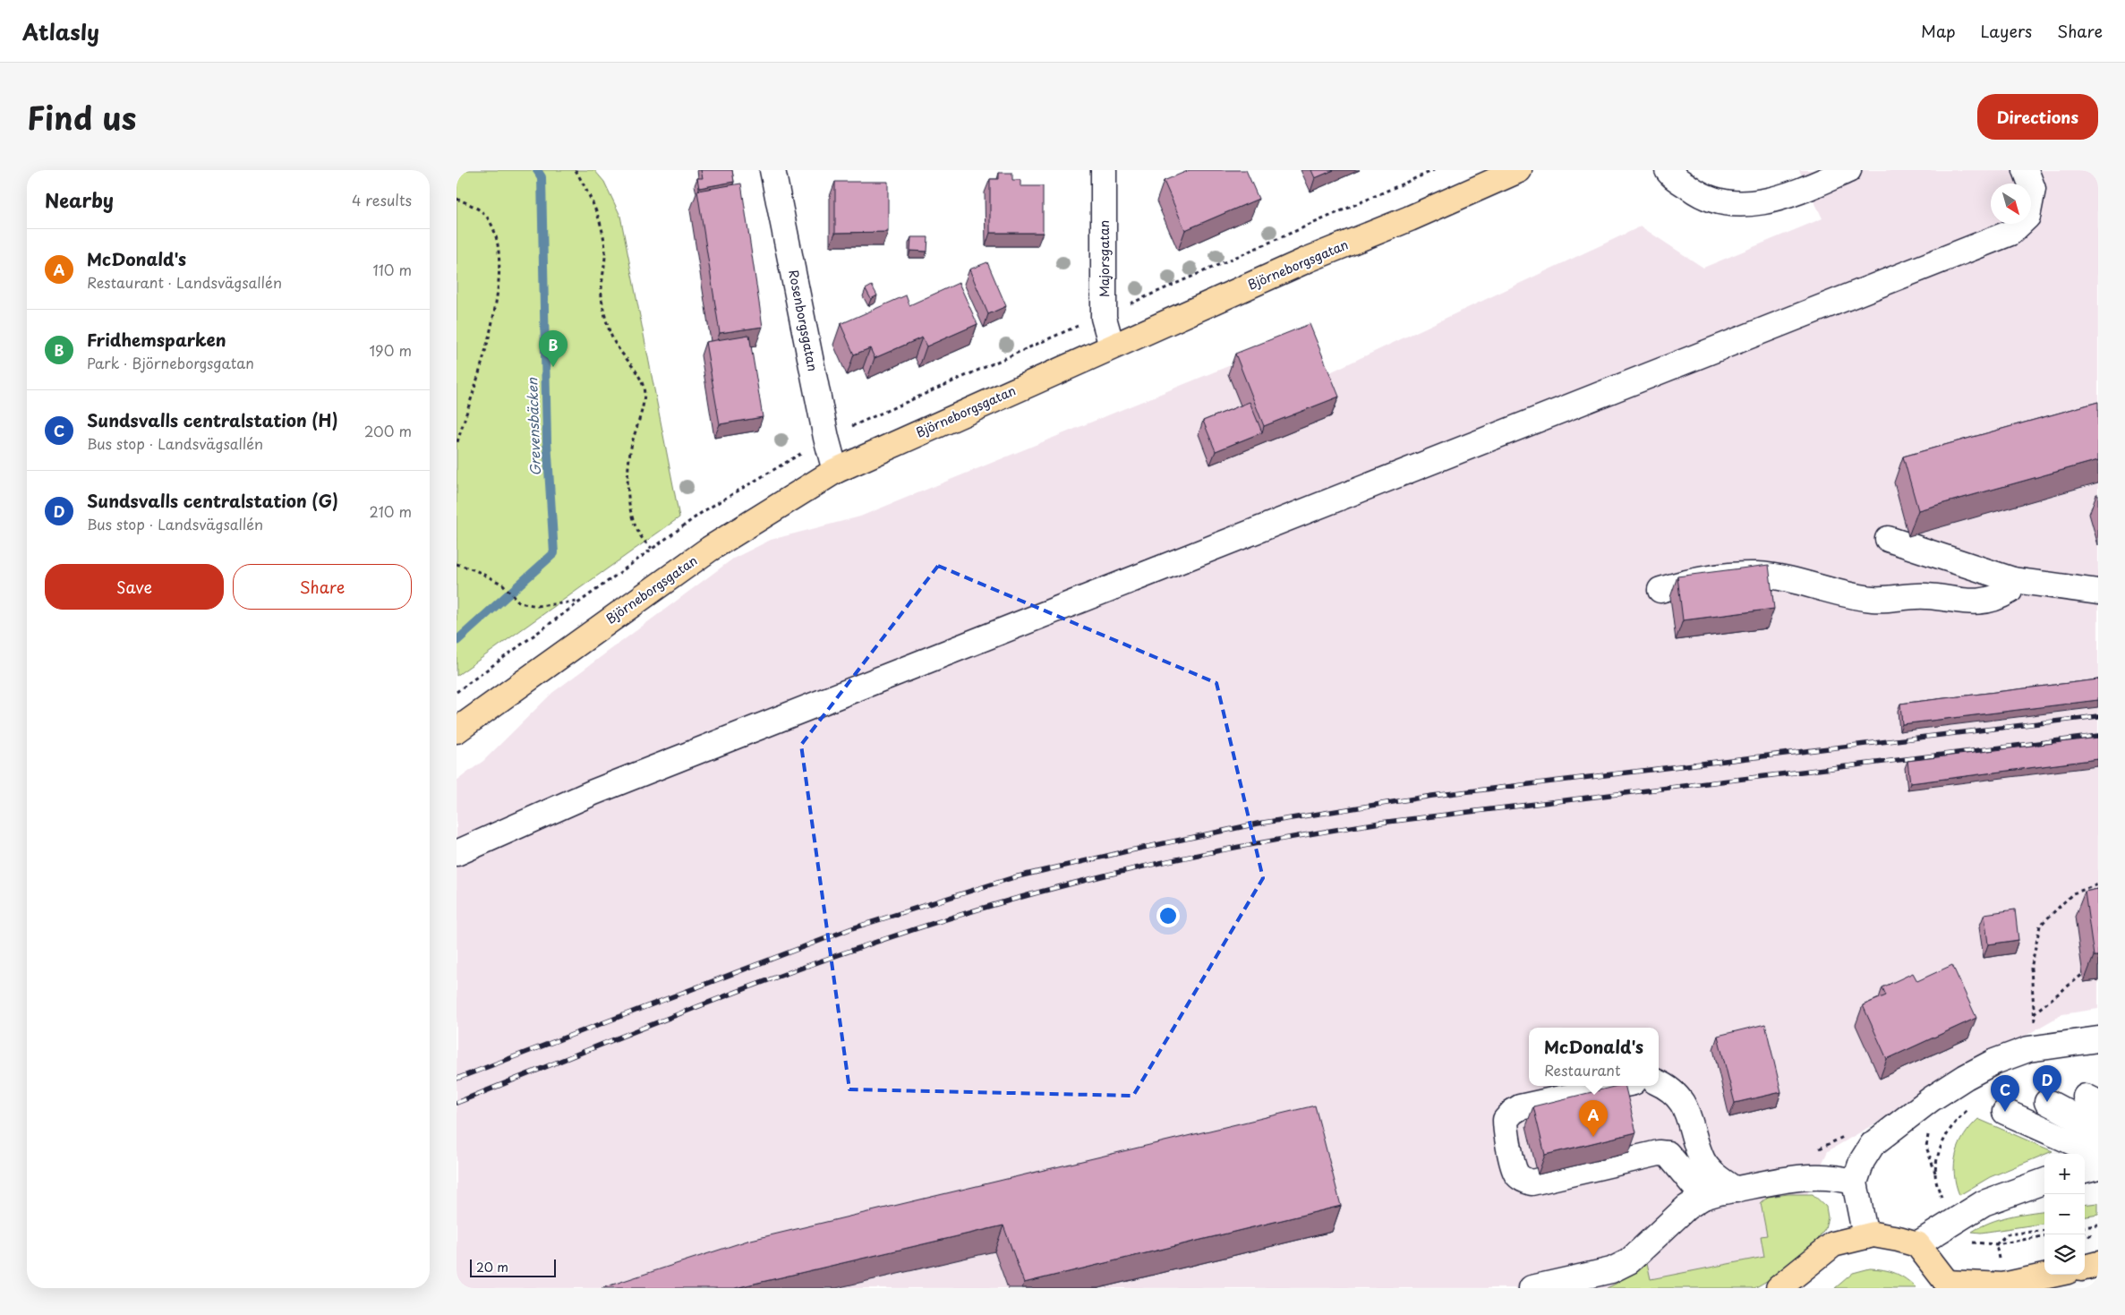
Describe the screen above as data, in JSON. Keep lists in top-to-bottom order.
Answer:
{
  "streets": {
    "main road": ["Björneborgsgatan"],
    "street": ["Majorsgatan", "Rosenborgsgatan"]
  },
  "crossings": [
    ["Majorsgatan", "Björneborgsgatan"],
    ["Björneborgsgatan", "Rosenborgsgatan"]
  ],
  "water": ["Grevensbäcken"],
  "scale_bar": "20 m",
  "north": "bottom right",
  "page": {
    "header": "Atlasly",
    "nav": ["Map", "Layers", "Share"],
    "title": "Find us",
    "buttons": [
      "Directions",
      ["Save", "Share"]
    ],
    "heading": ["Nearby", "4 results"],
    "list": [
      {
        "mark": "A",
        "name": "McDonald's",
        "note": "Restaurant · Landsvägsallén",
        "value": "110 m"
      },
      {
        "mark": "B",
        "name": "Fridhemsparken",
        "note": "Park · Björneborgsgatan",
        "value": "190 m"
      },
      {
        "mark": "C",
        "name": "Sundsvalls centralstation (H)",
        "note": "Bus stop · Landsvägsallén",
        "value": "200 m"
      },
      {
        "mark": "D",
        "name": "Sundsvalls centralstation (G)",
        "note": "Bus stop · Landsvägsallén",
        "value": "210 m"
      }
    ],
    "pins": [
      "B",
      "D",
      "C",
      "A"
    ],
    "popup": ["McDonald's", "Restaurant"],
    "map_buttons": ["+", "−"],
    "scale": "20 m"
  }
}
